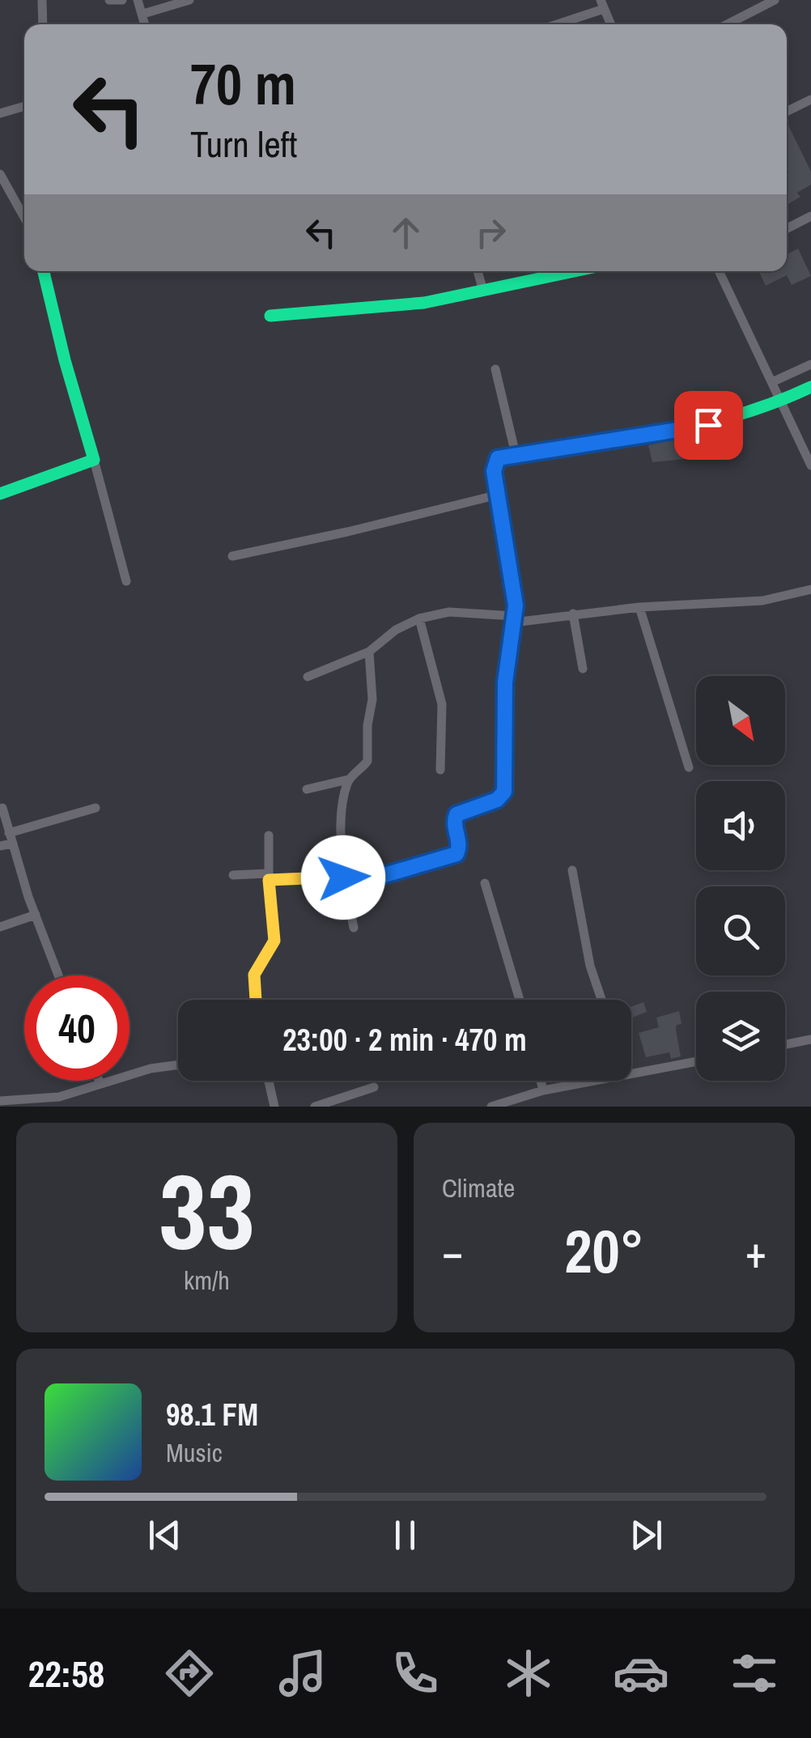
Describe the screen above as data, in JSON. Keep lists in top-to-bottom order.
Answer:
{
  "north": "bottom right",
  "page": {
    "turn": ["70 m", "Turn left"],
    "limit": "40",
    "trip": "23:00 · 2 min · 470 m",
    "tile": [
      ["33", "km/h"],
      "Climate"
    ],
    "heat": ["−", "20°", "+"],
    "song": ["98.1 FM", "Music"],
    "tabs": "22:58"
  }
}
